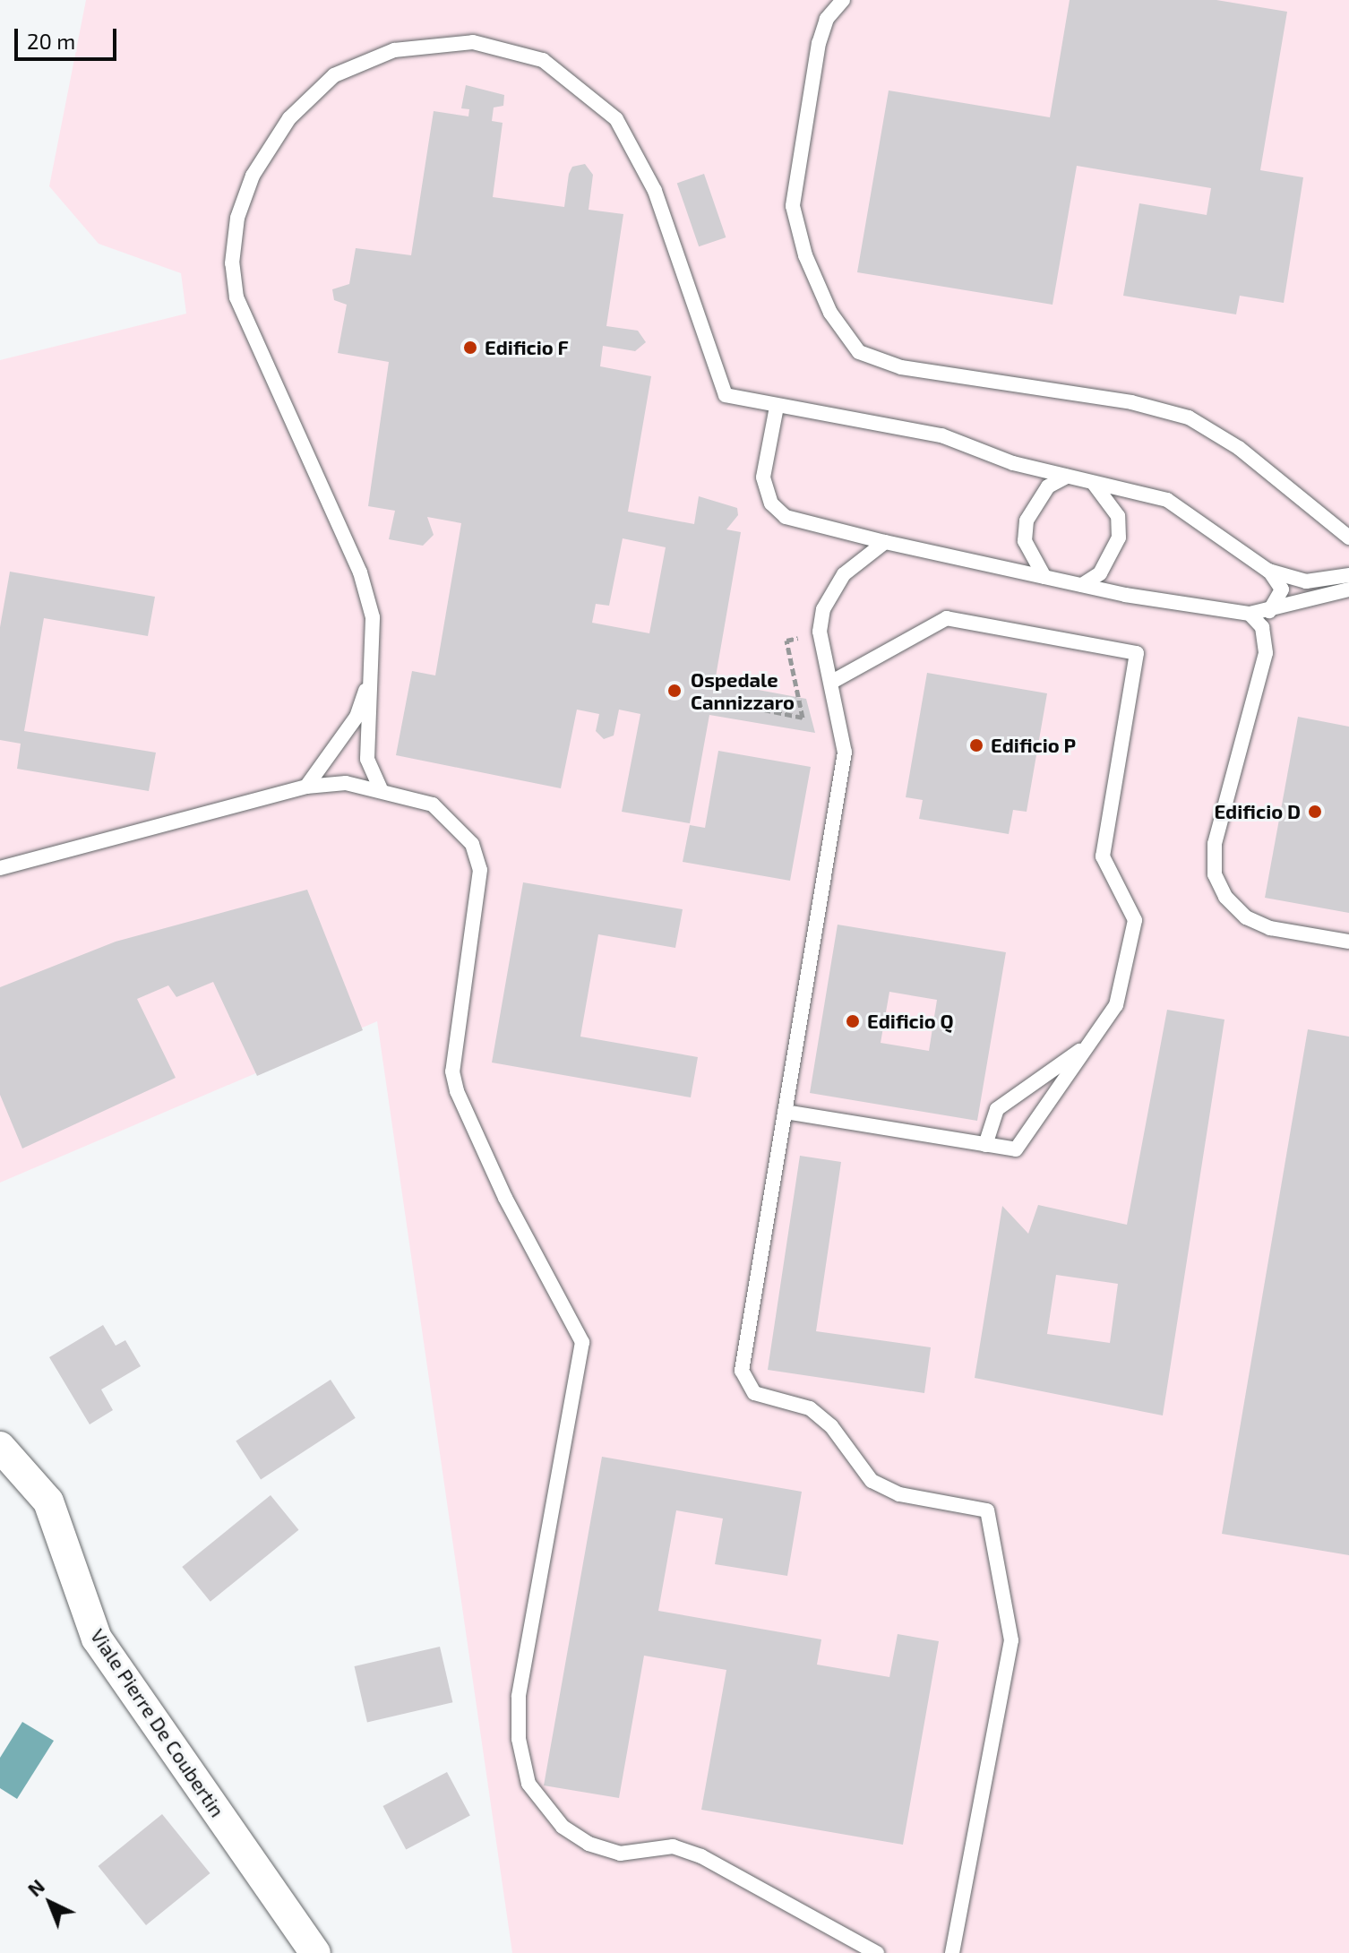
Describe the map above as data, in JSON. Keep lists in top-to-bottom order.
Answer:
{
  "streets": {
    "street": ["Viale Pierre De Coubertin"]
  },
  "places": [
    "Edificio F",
    "Ospedale Cannizzaro",
    "Edificio P",
    "Edificio D",
    "Edificio Q"
  ],
  "scale_bar": "20 m",
  "north": "top left"
}
